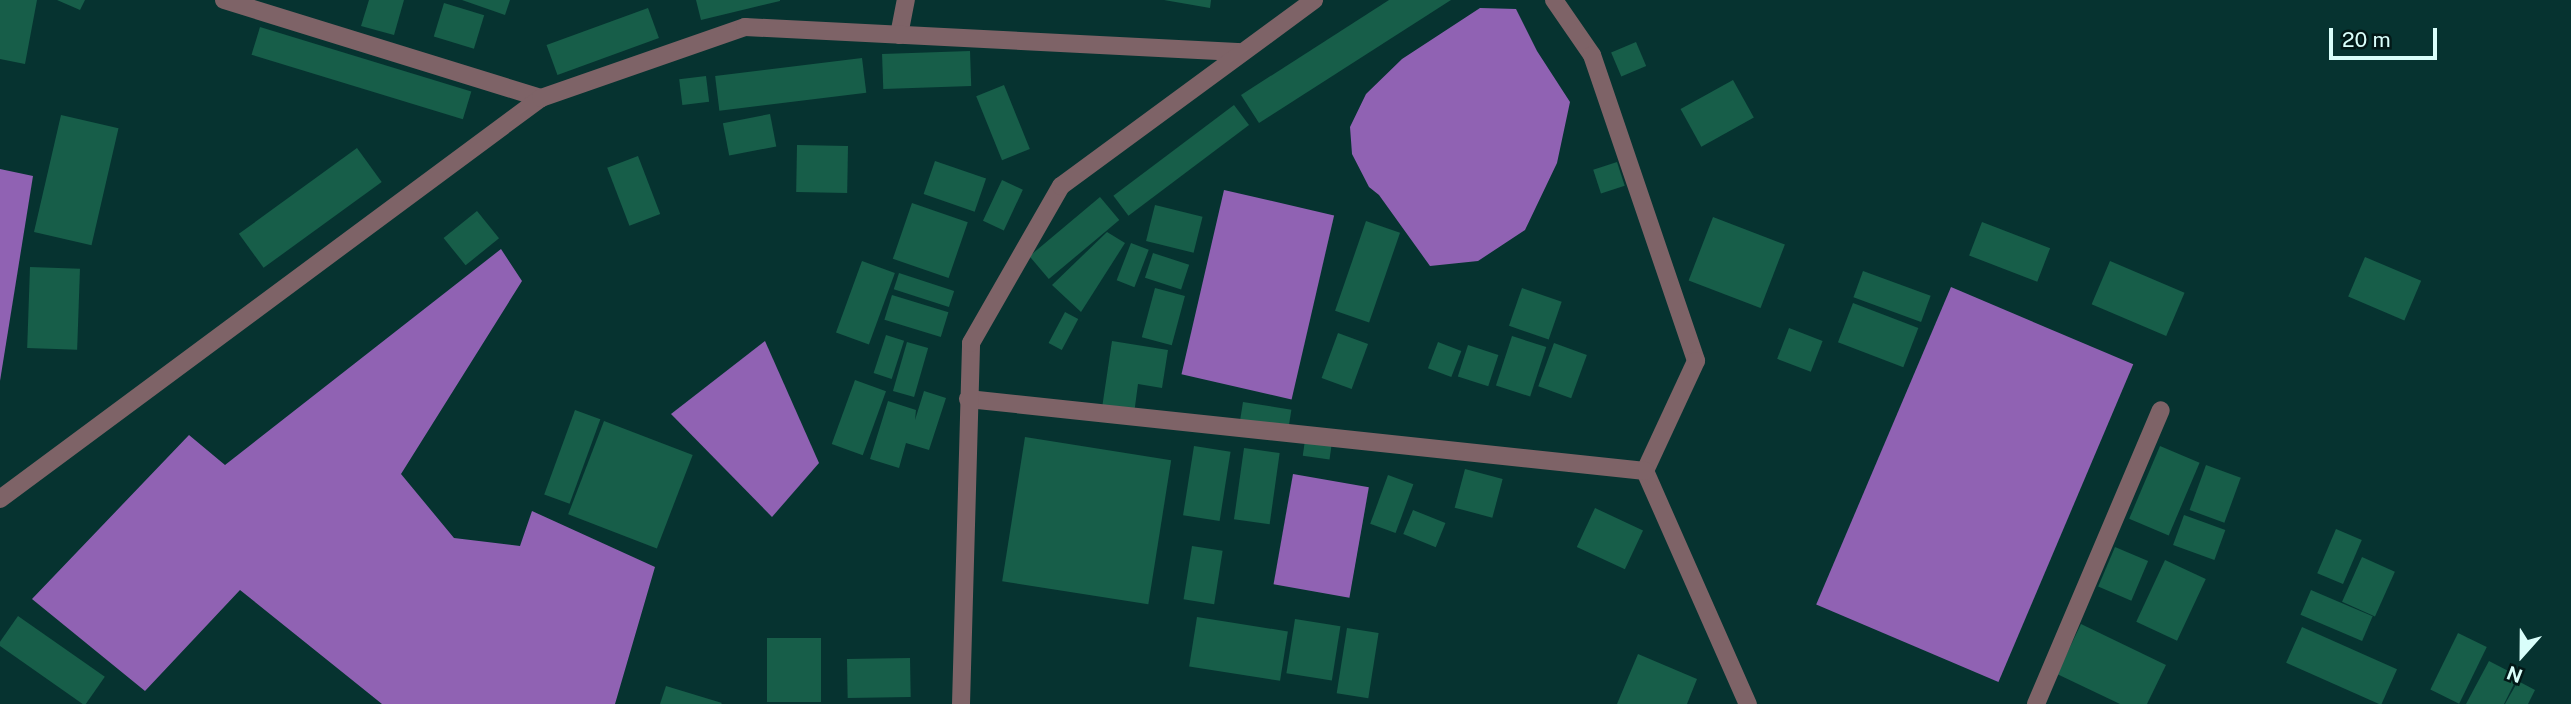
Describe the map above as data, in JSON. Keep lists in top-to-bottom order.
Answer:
{
  "scale_bar": "20 m",
  "north": "bottom"
}
